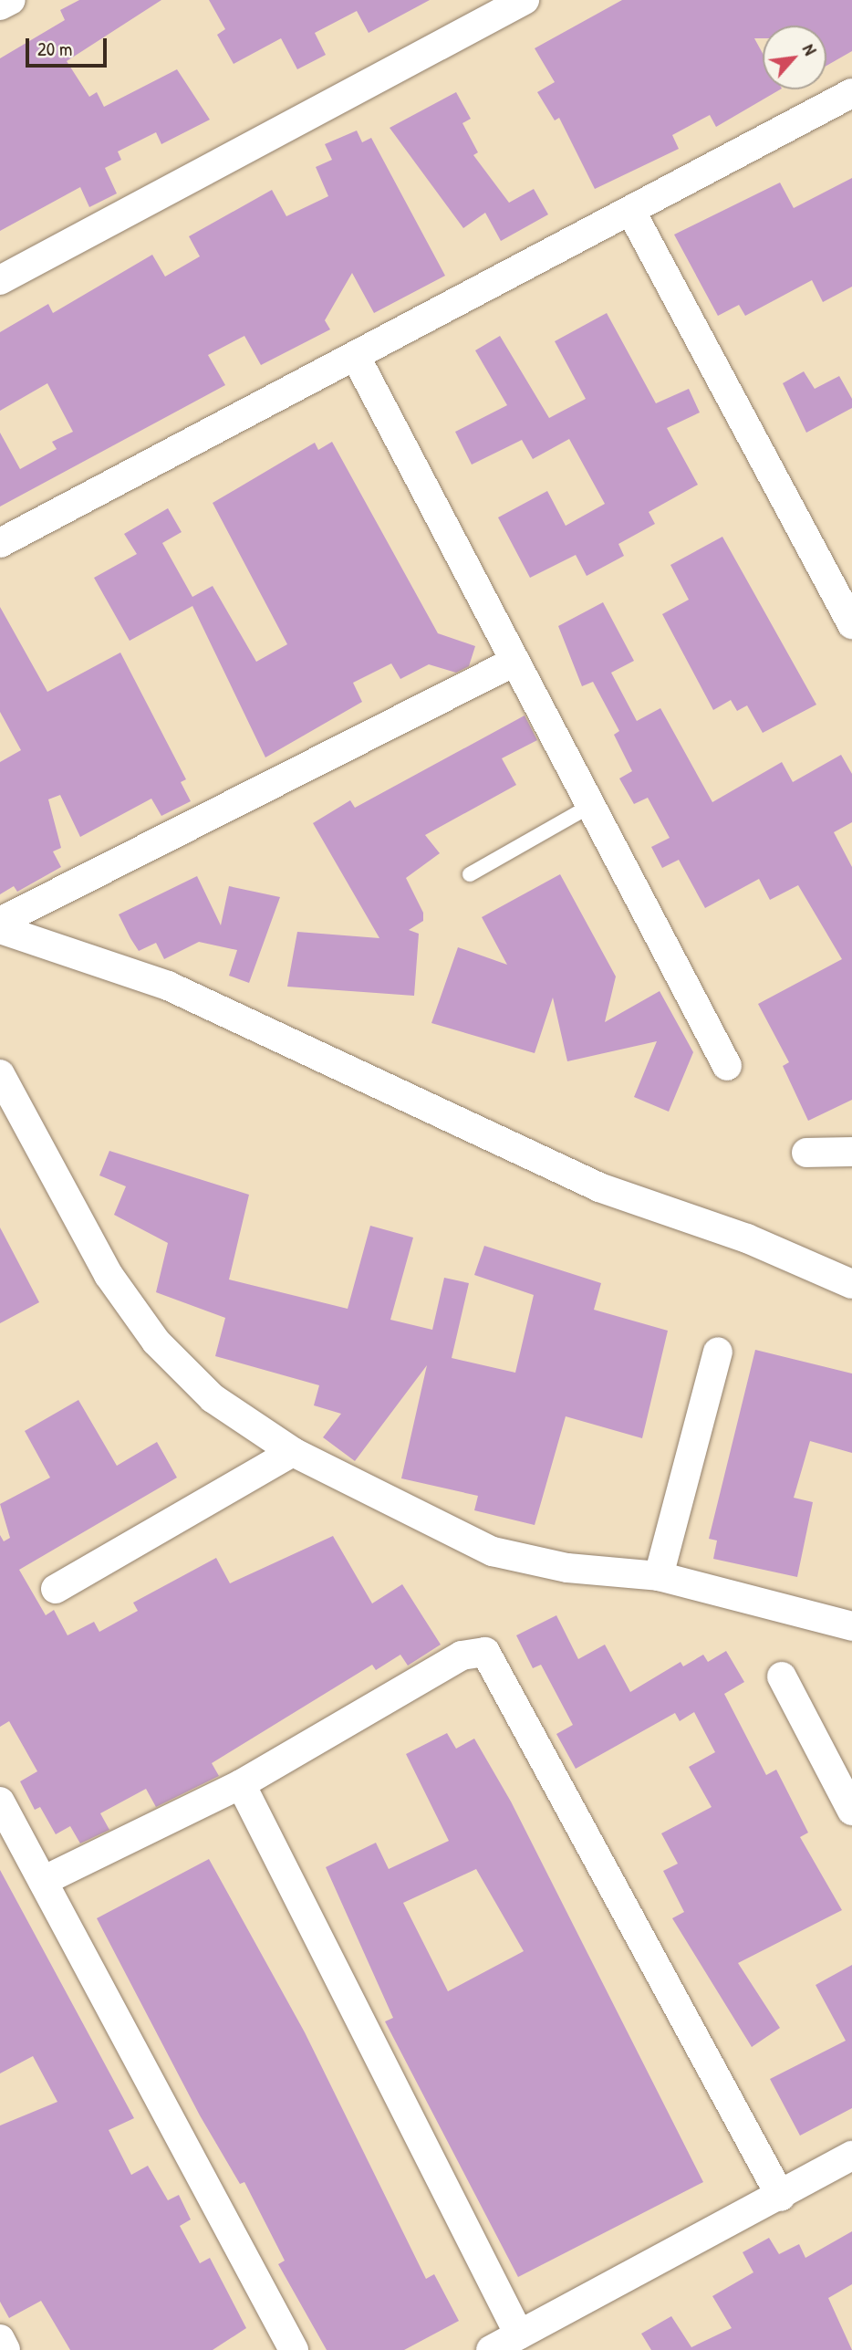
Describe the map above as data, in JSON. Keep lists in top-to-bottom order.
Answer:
{
  "scale_bar": "20 m",
  "north": "top right"
}
